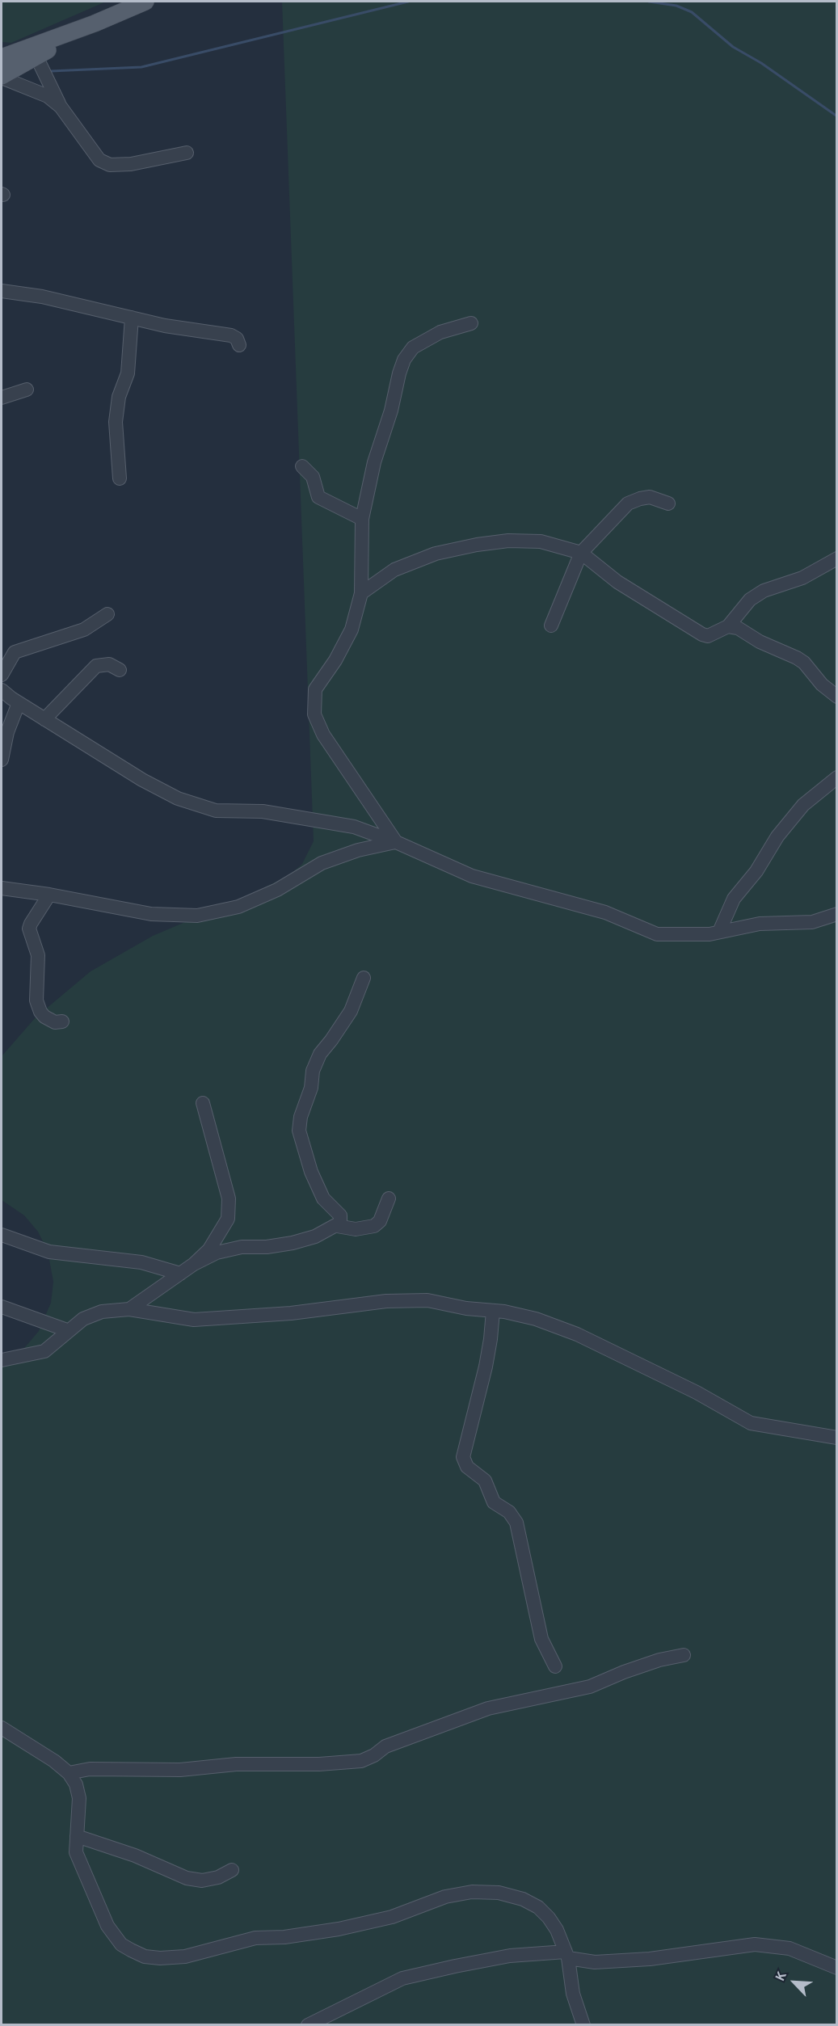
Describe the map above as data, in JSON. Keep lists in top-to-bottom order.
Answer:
{
  "north": "top left"
}
